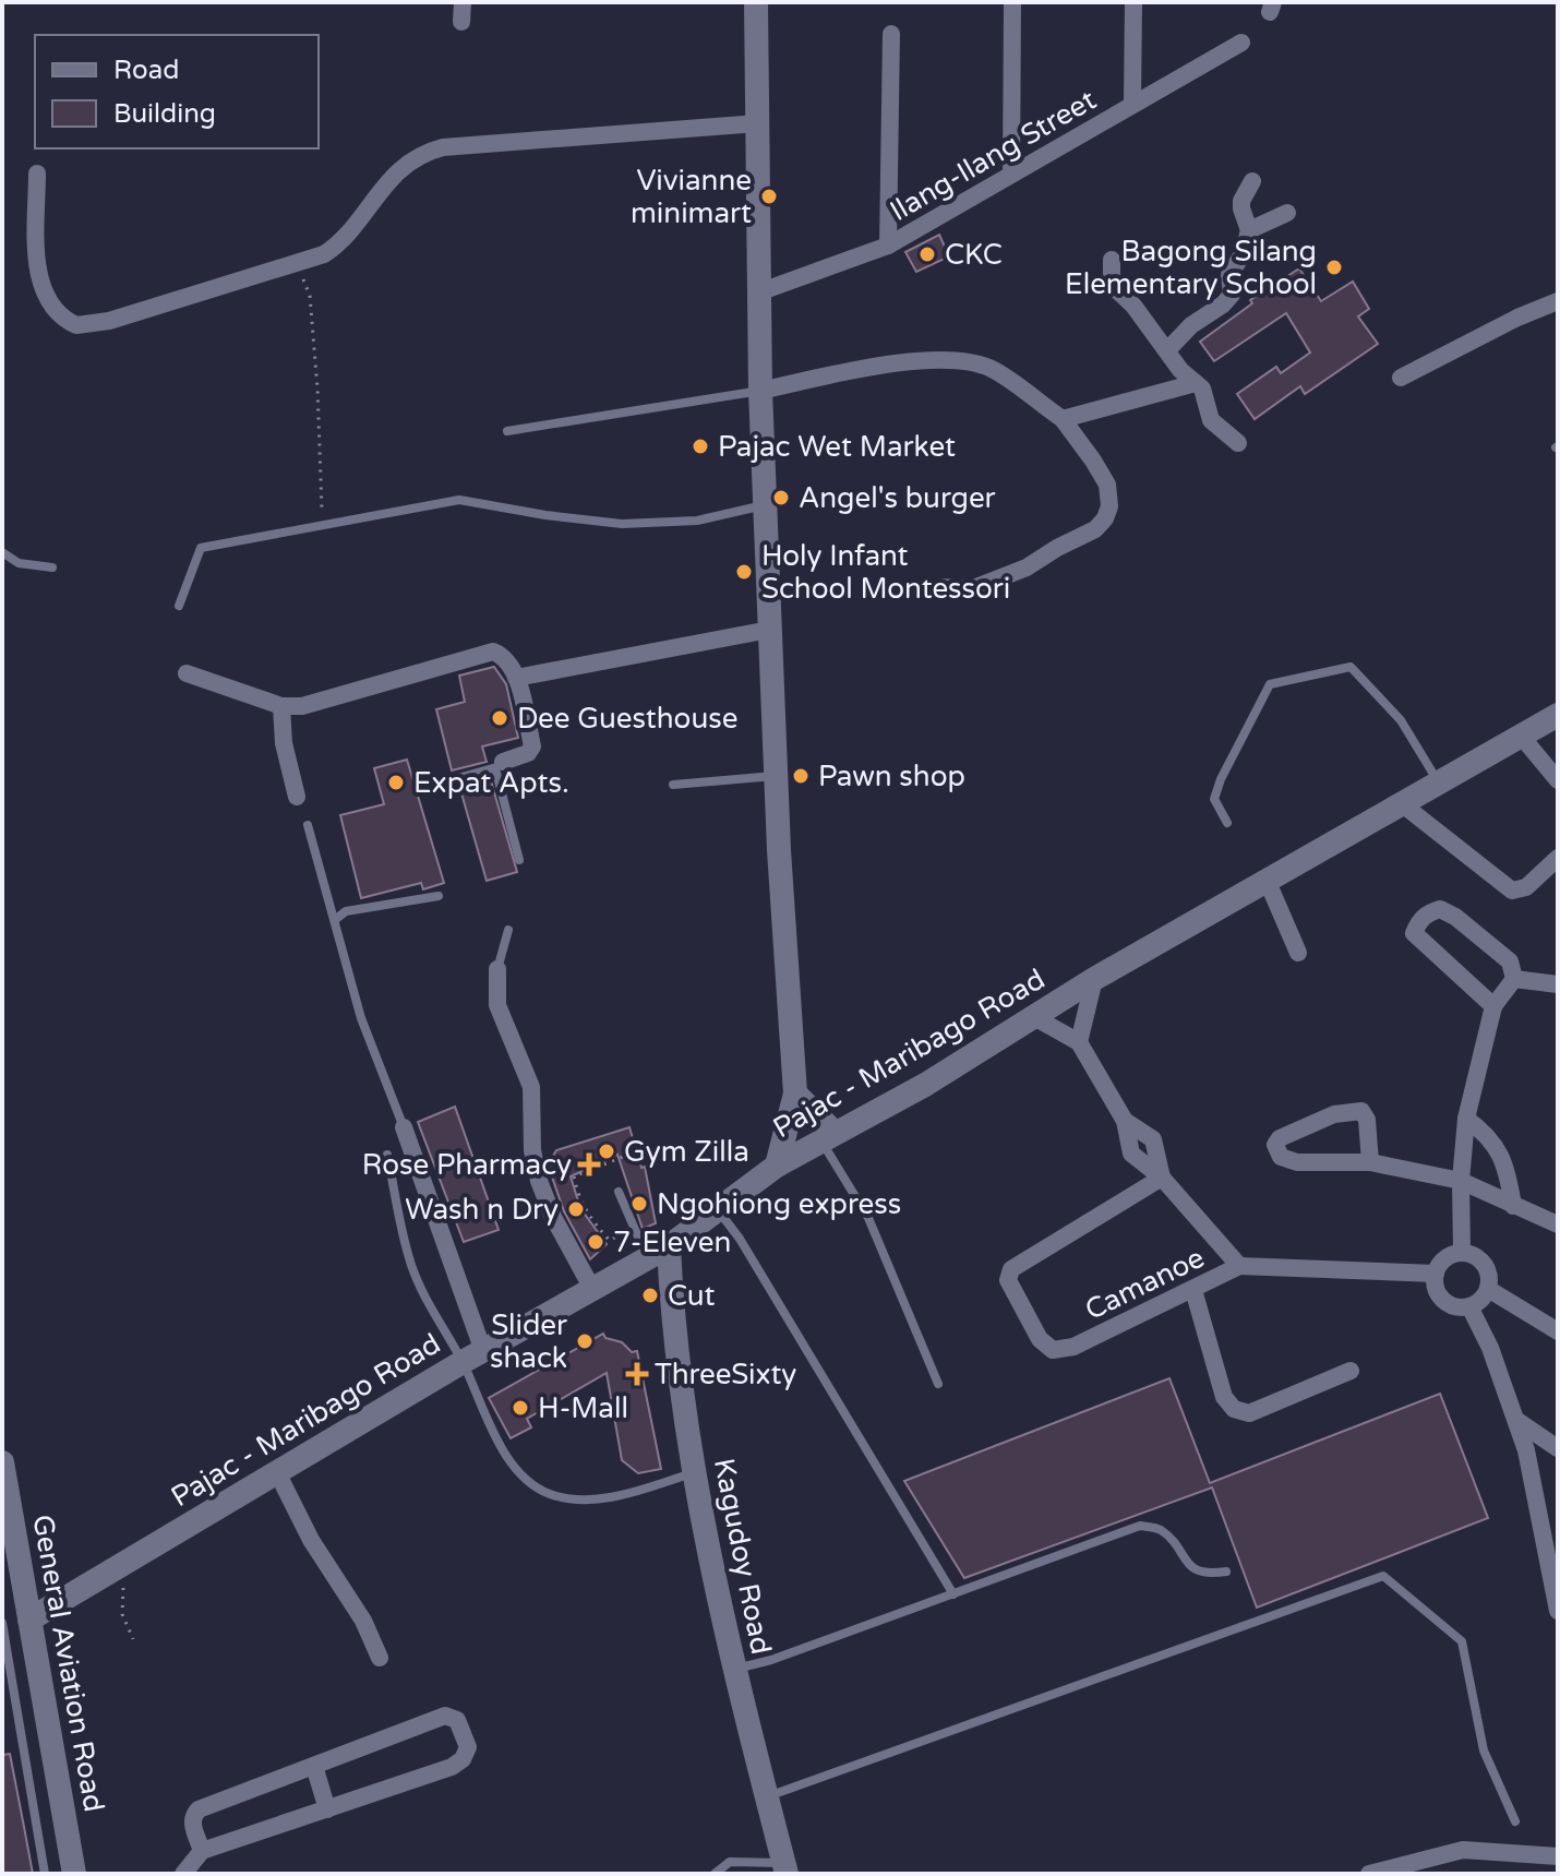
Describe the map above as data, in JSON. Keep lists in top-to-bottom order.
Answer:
{
  "streets": {
    "street": [
      "Ilang-Ilang Street",
      "Pajac - Maribago Road",
      "Camanoe",
      "Kagudoy Road",
      "General Aviation Road"
    ]
  },
  "crossings": [
    ["Pajac - Maribago Road", "Kagudoy Road"],
    ["Pajac - Maribago Road", "General Aviation Road"]
  ],
  "places": {
    "other": [
      "Vivianne minimart",
      "CKC",
      "Bagong Silang Elementary School",
      "Pajac Wet Market",
      "Angel's burger",
      "Holy Infant School Montessori",
      "Dee Guesthouse",
      "Pawn shop",
      "Expat Apts.",
      "Gym Zilla",
      "Ngohiong express",
      "Wash n Dry",
      "7-Eleven",
      "Cut",
      "Slider shack",
      "H-Mall"
    ],
    "health": ["Rose Pharmacy", "ThreeSixty"]
  },
  "legend": ["Road", "Building"]
}
